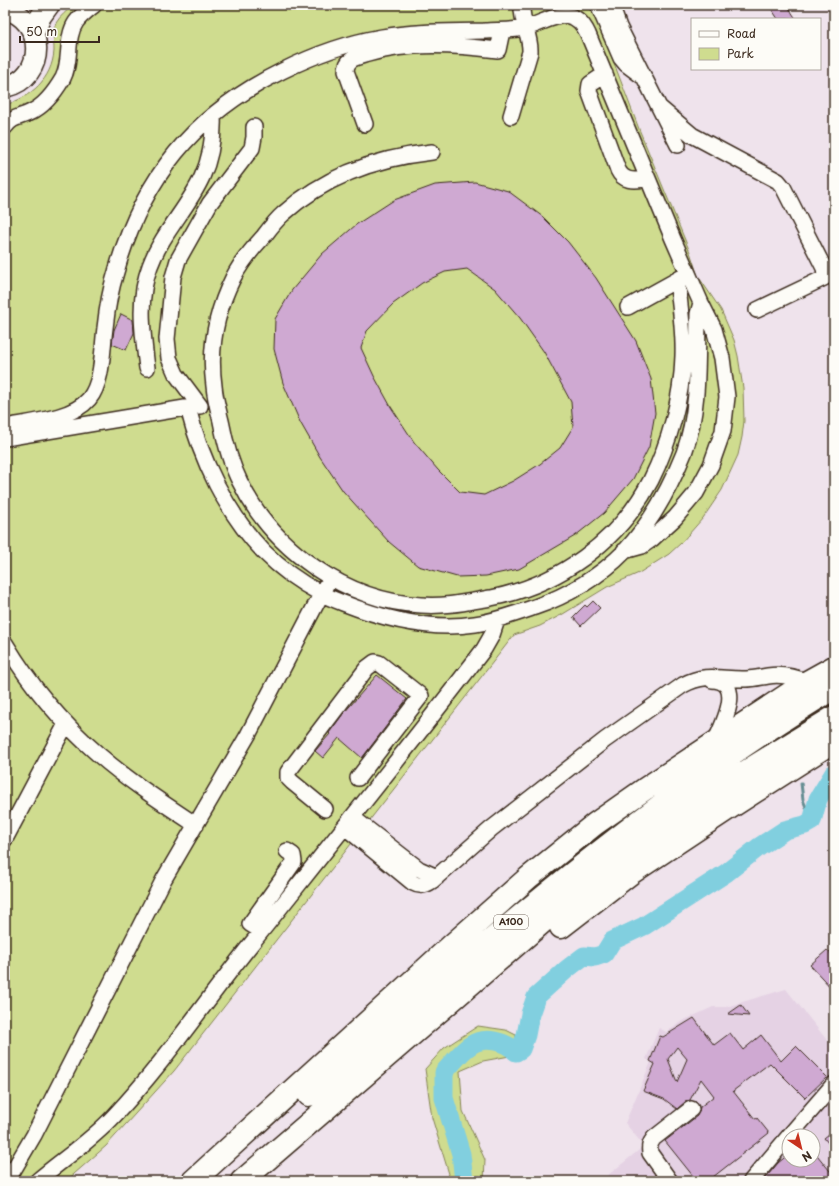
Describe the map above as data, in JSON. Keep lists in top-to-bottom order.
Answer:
{
  "streets": {
    "highway": ["A100"]
  },
  "legend": ["Road", "Park"],
  "scale_bar": "50 m",
  "north": "bottom right"
}
